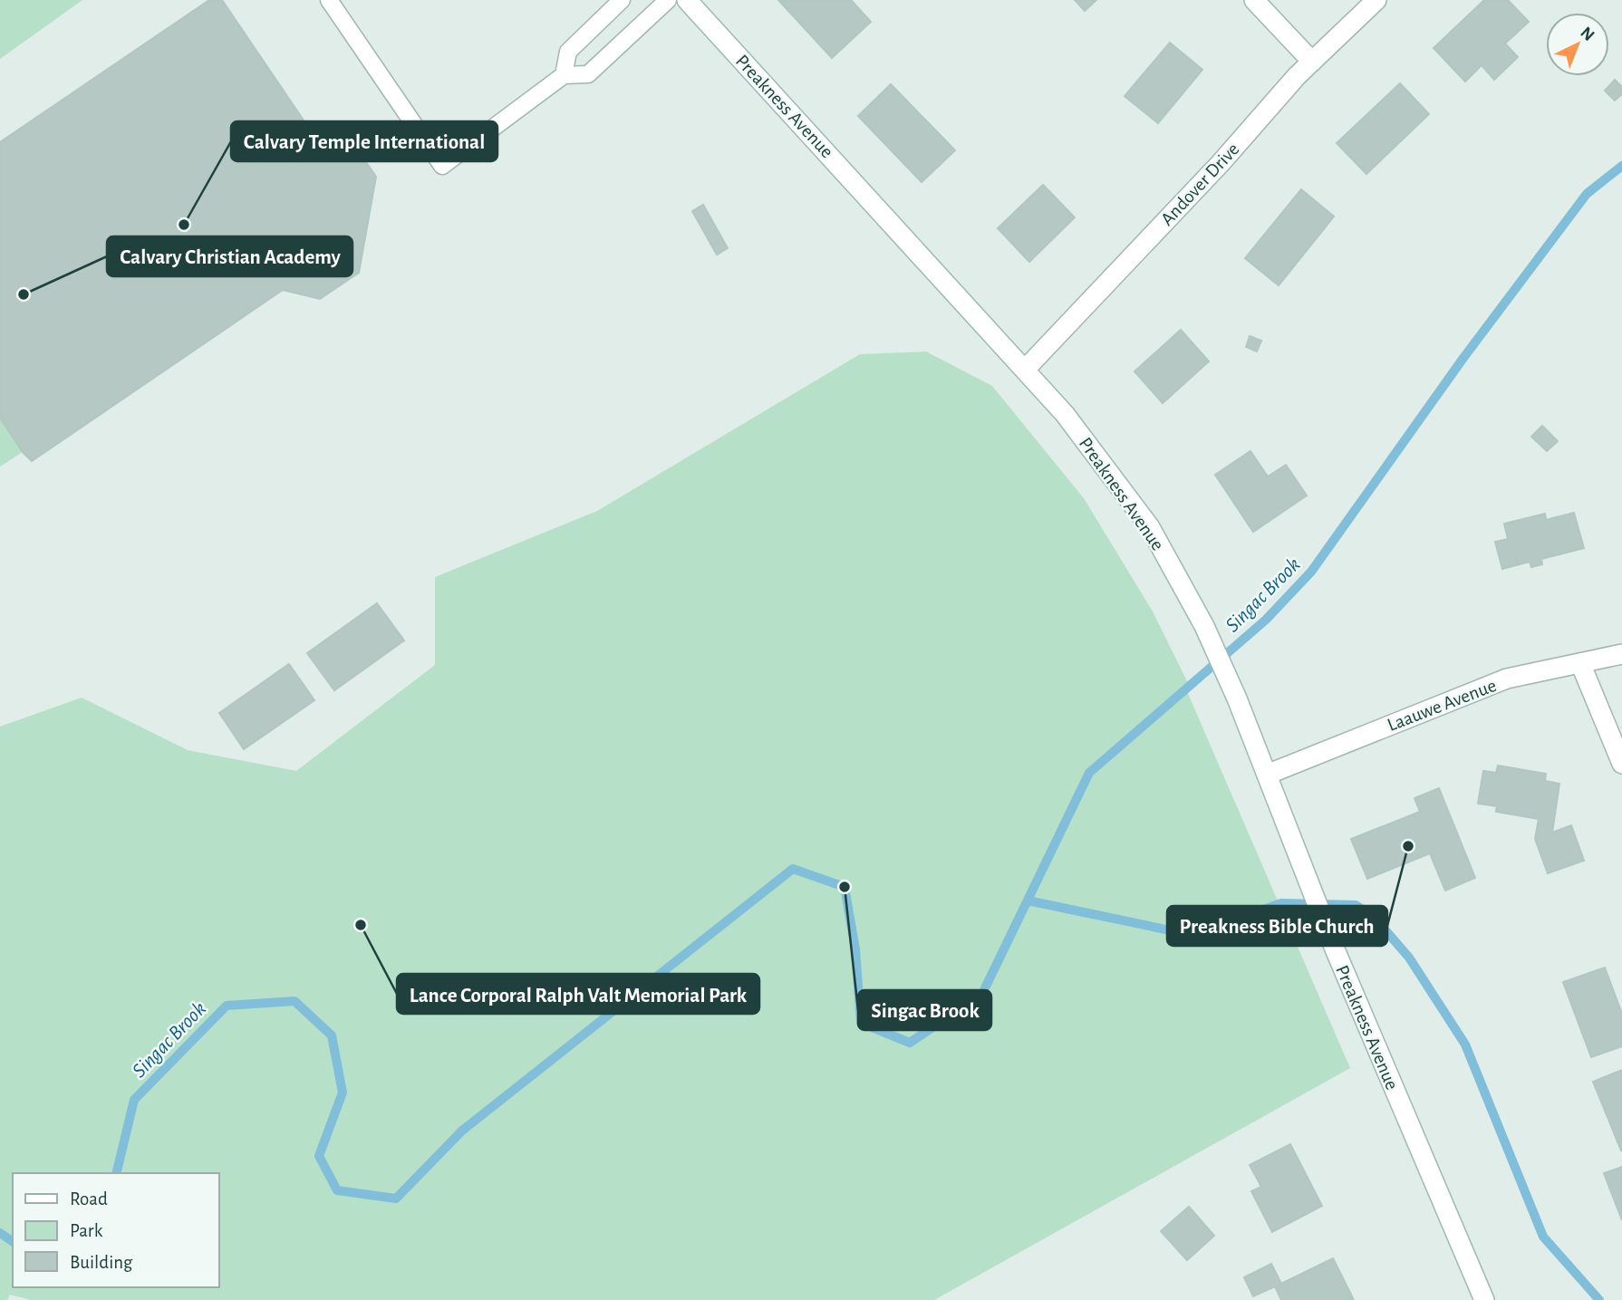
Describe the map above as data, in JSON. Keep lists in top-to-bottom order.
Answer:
{
  "streets": {
    "main road": ["Preakness Avenue", "Andover Drive", "Laauwe Avenue"]
  },
  "crossings": [
    ["Preakness Avenue", "Andover Drive"],
    ["Preakness Avenue", "Laauwe Avenue"]
  ],
  "water": ["Singac Brook"],
  "places": [
    "Calvary Temple International",
    "Calvary Christian Academy",
    "Preakness Bible Church",
    "Singac Brook",
    "Lance Corporal Ralph Valt Memorial Park"
  ],
  "legend": ["Road", "Park", "Building"],
  "north": "top right"
}
